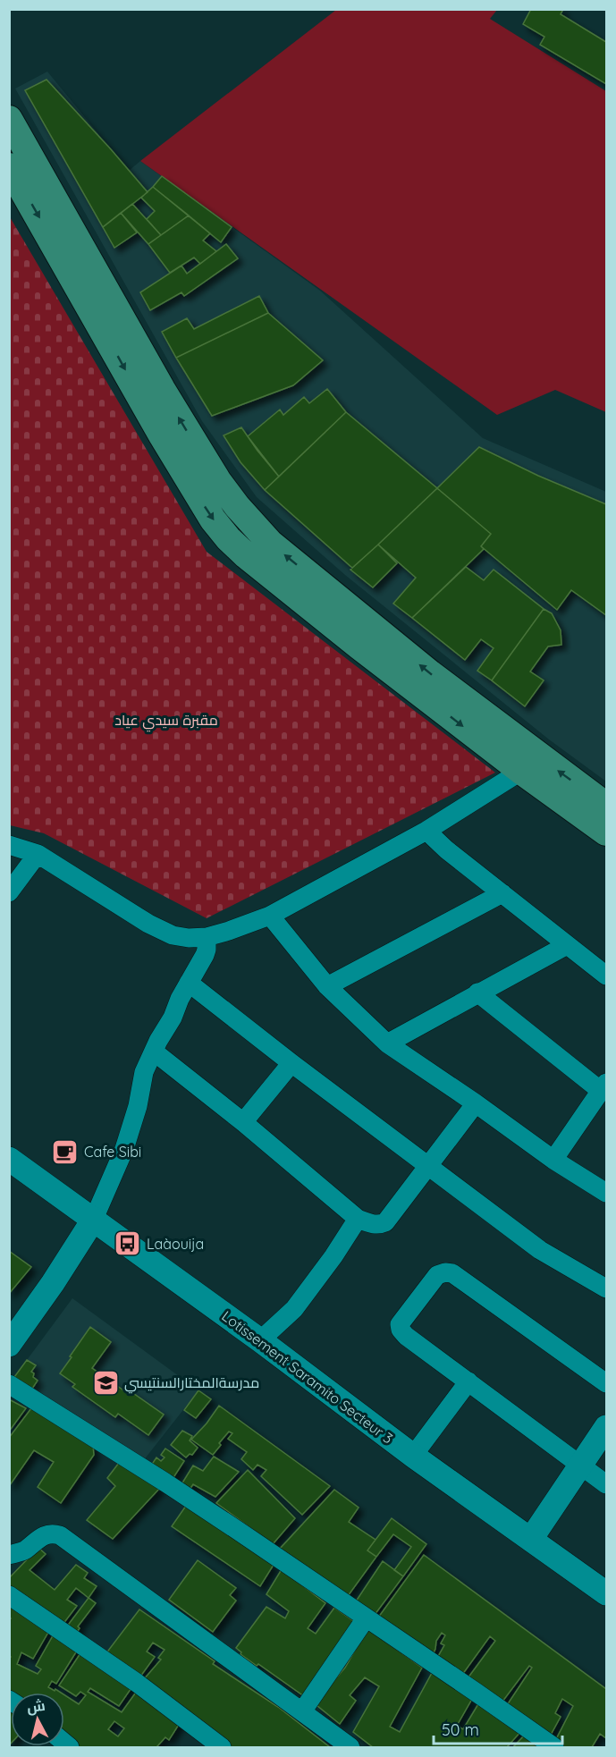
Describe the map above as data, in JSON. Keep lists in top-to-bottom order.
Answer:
{
  "streets": {
    "street": ["Lotissement Saramito Secteur 3"]
  },
  "parks": ["مقبرة سيدي عياد"],
  "places": {
    "cafe": ["Cafe Sibi"],
    "bus stop": ["Laàouija"],
    "school or university": ["مدرسةالمختارالسنتيسي"]
  },
  "scale_bar": "50 m",
  "north": "top"
}
